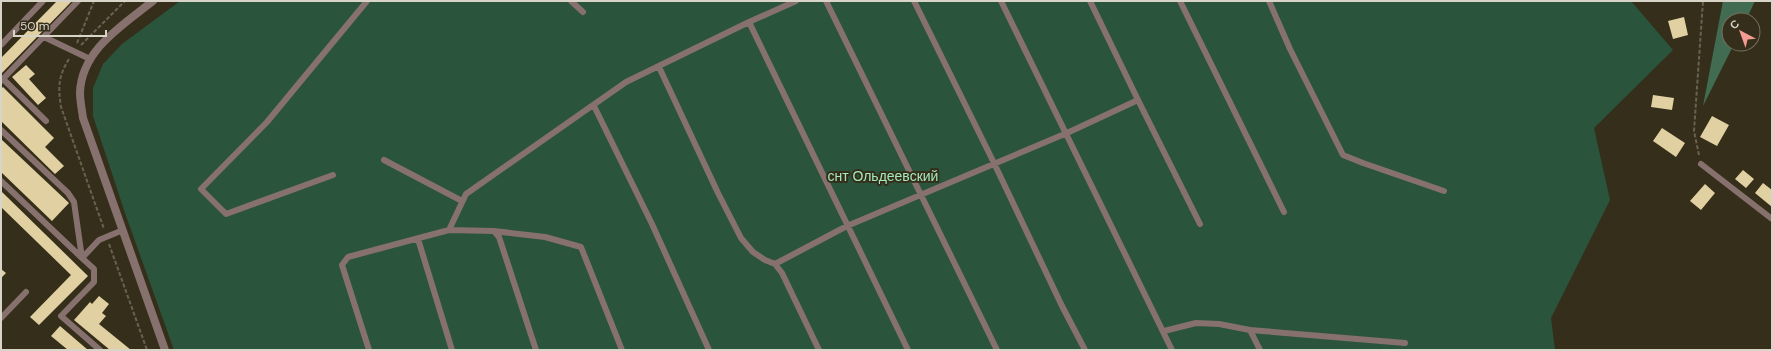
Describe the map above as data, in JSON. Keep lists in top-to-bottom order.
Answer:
{
  "parks": ["снт Ольдеевский"],
  "scale_bar": "50 m",
  "north": "top left"
}
